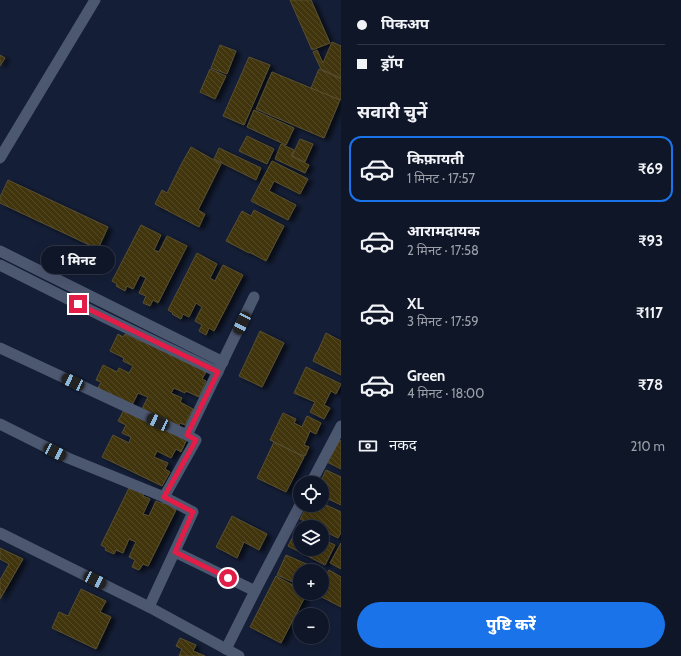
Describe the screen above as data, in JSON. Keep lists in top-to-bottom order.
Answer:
{
  "page": {
    "banner": ["पिकअप", "ड्रॉप"],
    "heading": "सवारी चुनें",
    "list": [
      {
        "name": "किफ़ायती",
        "note": "1 मिनट · 17:57",
        "value": "₹69"
      },
      {
        "name": "आरामदायक",
        "note": "2 मिनट · 17:58",
        "value": "₹93"
      },
      {
        "name": "XL",
        "note": "3 मिनट · 17:59",
        "value": "₹117"
      },
      {
        "name": "Green",
        "note": "4 मिनट · 18:00",
        "value": "₹78"
      }
    ],
    "bubble": "1 मिनट",
    "pay": ["नकद", "210 m"],
    "map_buttons": ["+", "−"],
    "buttons": "पुष्टि करें"
  }
}
